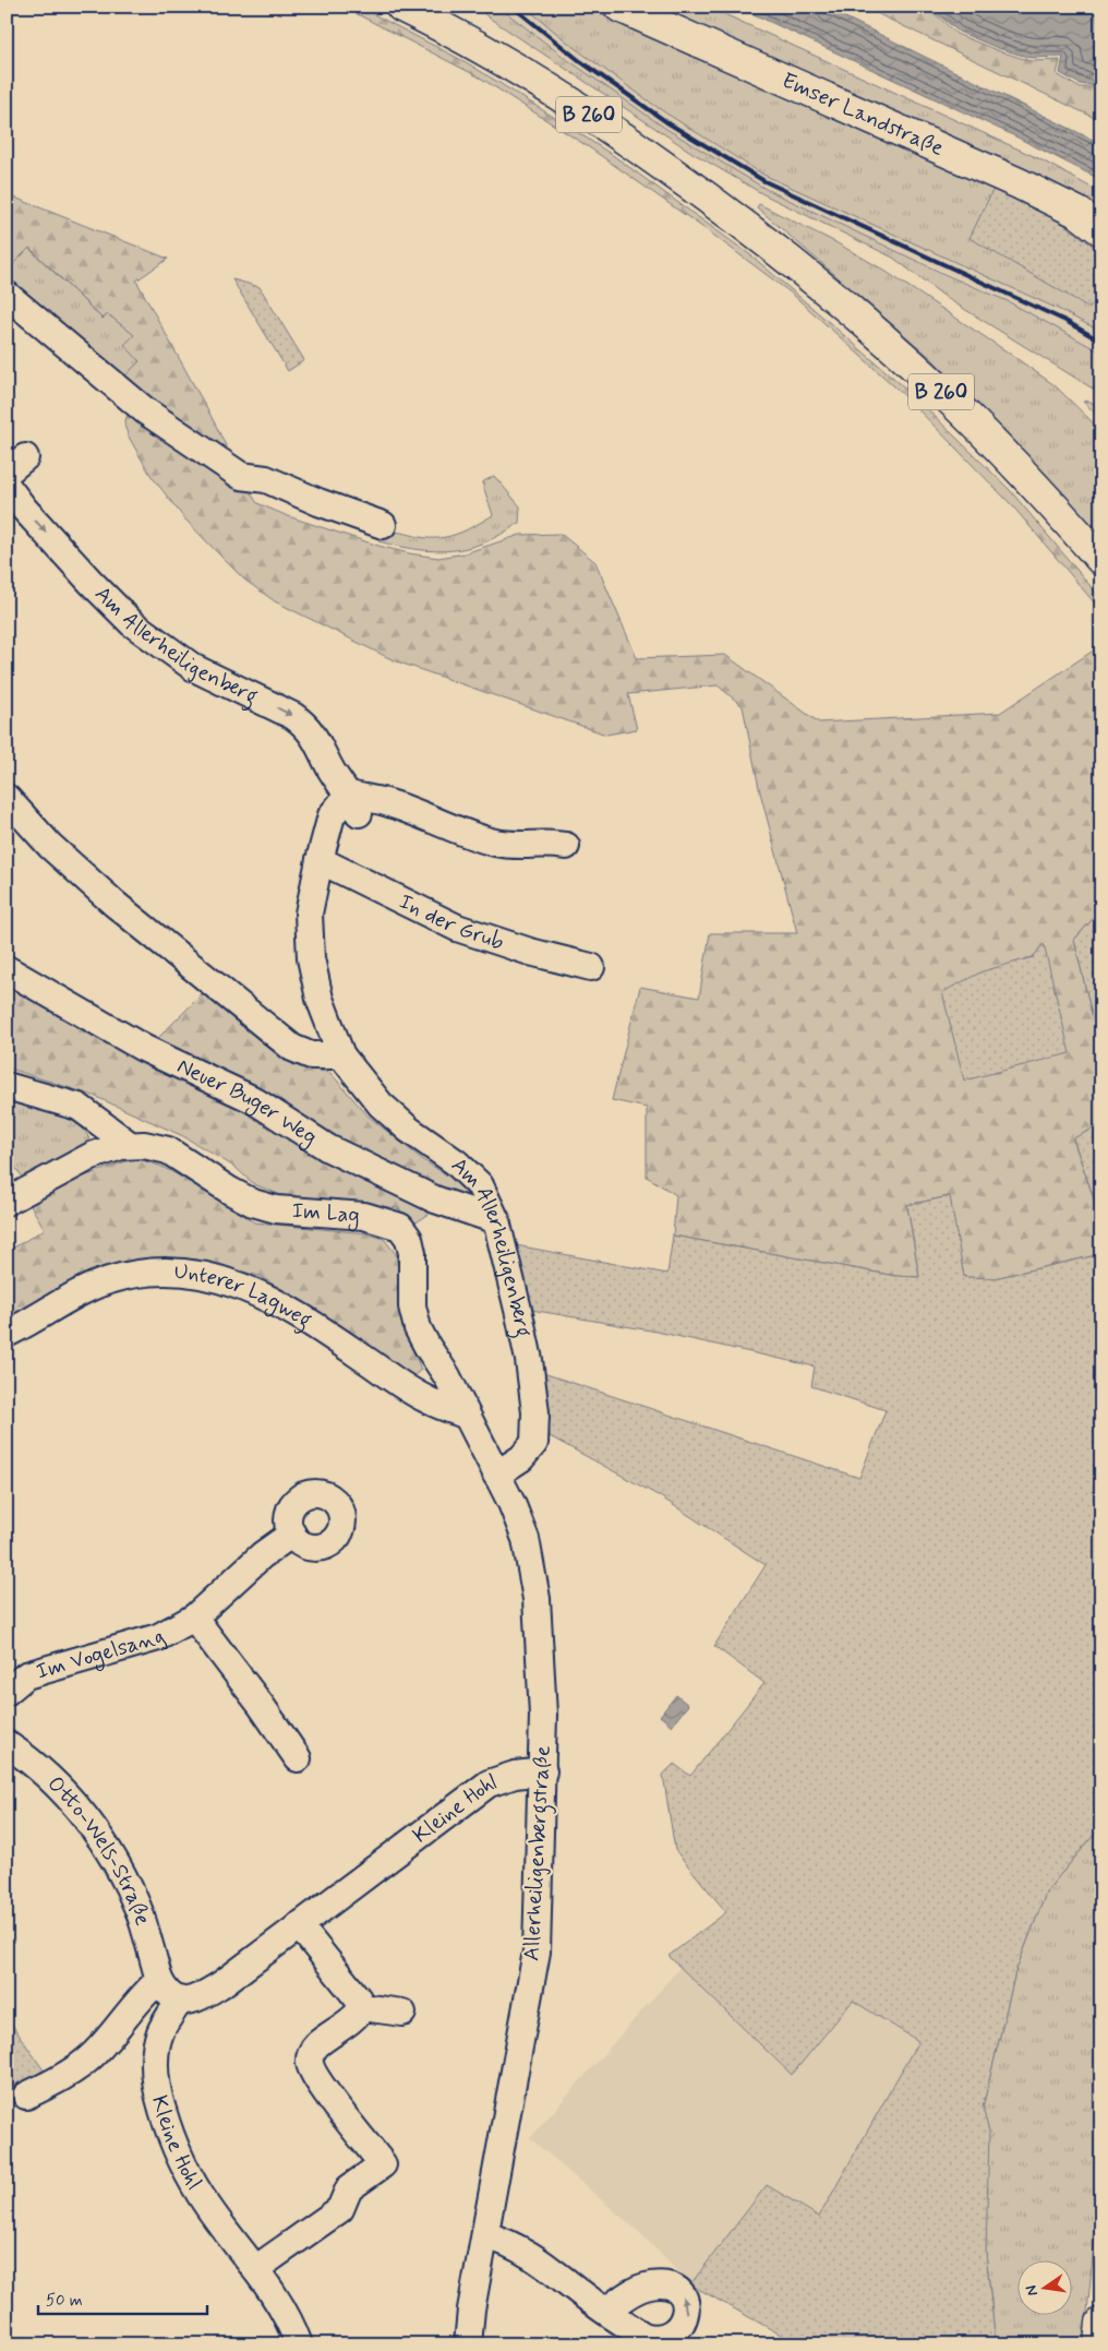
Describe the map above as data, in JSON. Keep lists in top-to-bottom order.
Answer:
{
  "streets": {
    "main road": ["B 260", "Emser Landstraße"],
    "street": [
      "Am Allerheiligenberg",
      "In der Grub",
      "Neuer Buger Weg",
      "Im Lag",
      "Unterer Lagweg",
      "Im Vogelsang",
      "Kleine Hohl",
      "Allerheiligenbergstraße",
      "Otto-Wels-Straße"
    ]
  },
  "crossings": [
    ["Am Allerheiligenberg", "In der Grub"],
    ["Am Allerheiligenberg", "Neuer Buger Weg"],
    ["Am Allerheiligenberg", "Im Lag"],
    ["Am Allerheiligenberg", "Allerheiligenbergstraße"],
    ["Im Lag", "Unterer Lagweg"],
    ["Im Lag", "Allerheiligenbergstraße"],
    ["Kleine Hohl", "Allerheiligenbergstraße"]
  ],
  "scale_bar": "50 m",
  "north": "left"
}
